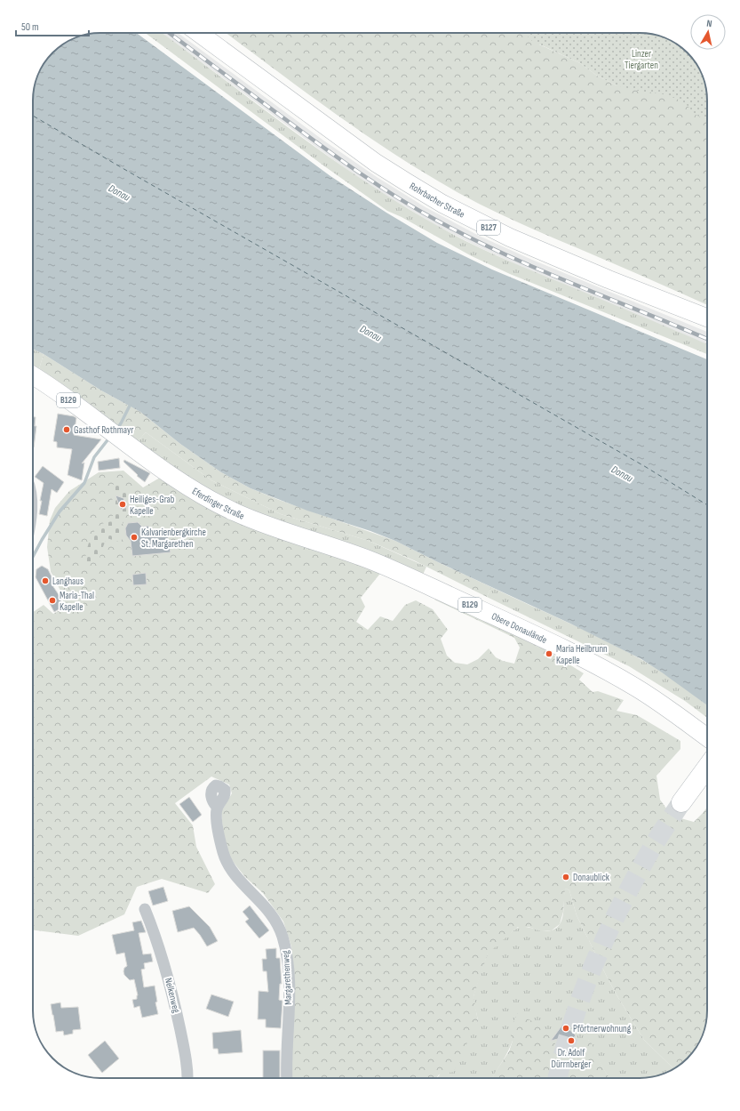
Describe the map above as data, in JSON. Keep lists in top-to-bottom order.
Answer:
{
  "streets": {
    "main road": [
      "Rohrbacher Straße",
      "B127",
      "B129",
      "Eferdinger Straße",
      "Obere Donaulände"
    ],
    "street": ["Margarethenweg", "Nelkenweg"]
  },
  "crossings": [
    ["Eferdinger Straße", "Obere Donaulände"]
  ],
  "water": ["Donau"],
  "parks": ["Linzer Tiergarten"],
  "places": [
    "Gasthof Rothmayr",
    "Heiliges-Grab Kapelle",
    "Kalvarienbergkirche St. Margarethen",
    "Langhaus",
    "Maria-Thal Kapelle",
    "Maria Heilbrunn Kapelle",
    "Donaublick",
    "Pförtnerwohnung",
    "Dr. Adolf Dürrnberger"
  ],
  "scale_bar": "50 m",
  "north": "top"
}
